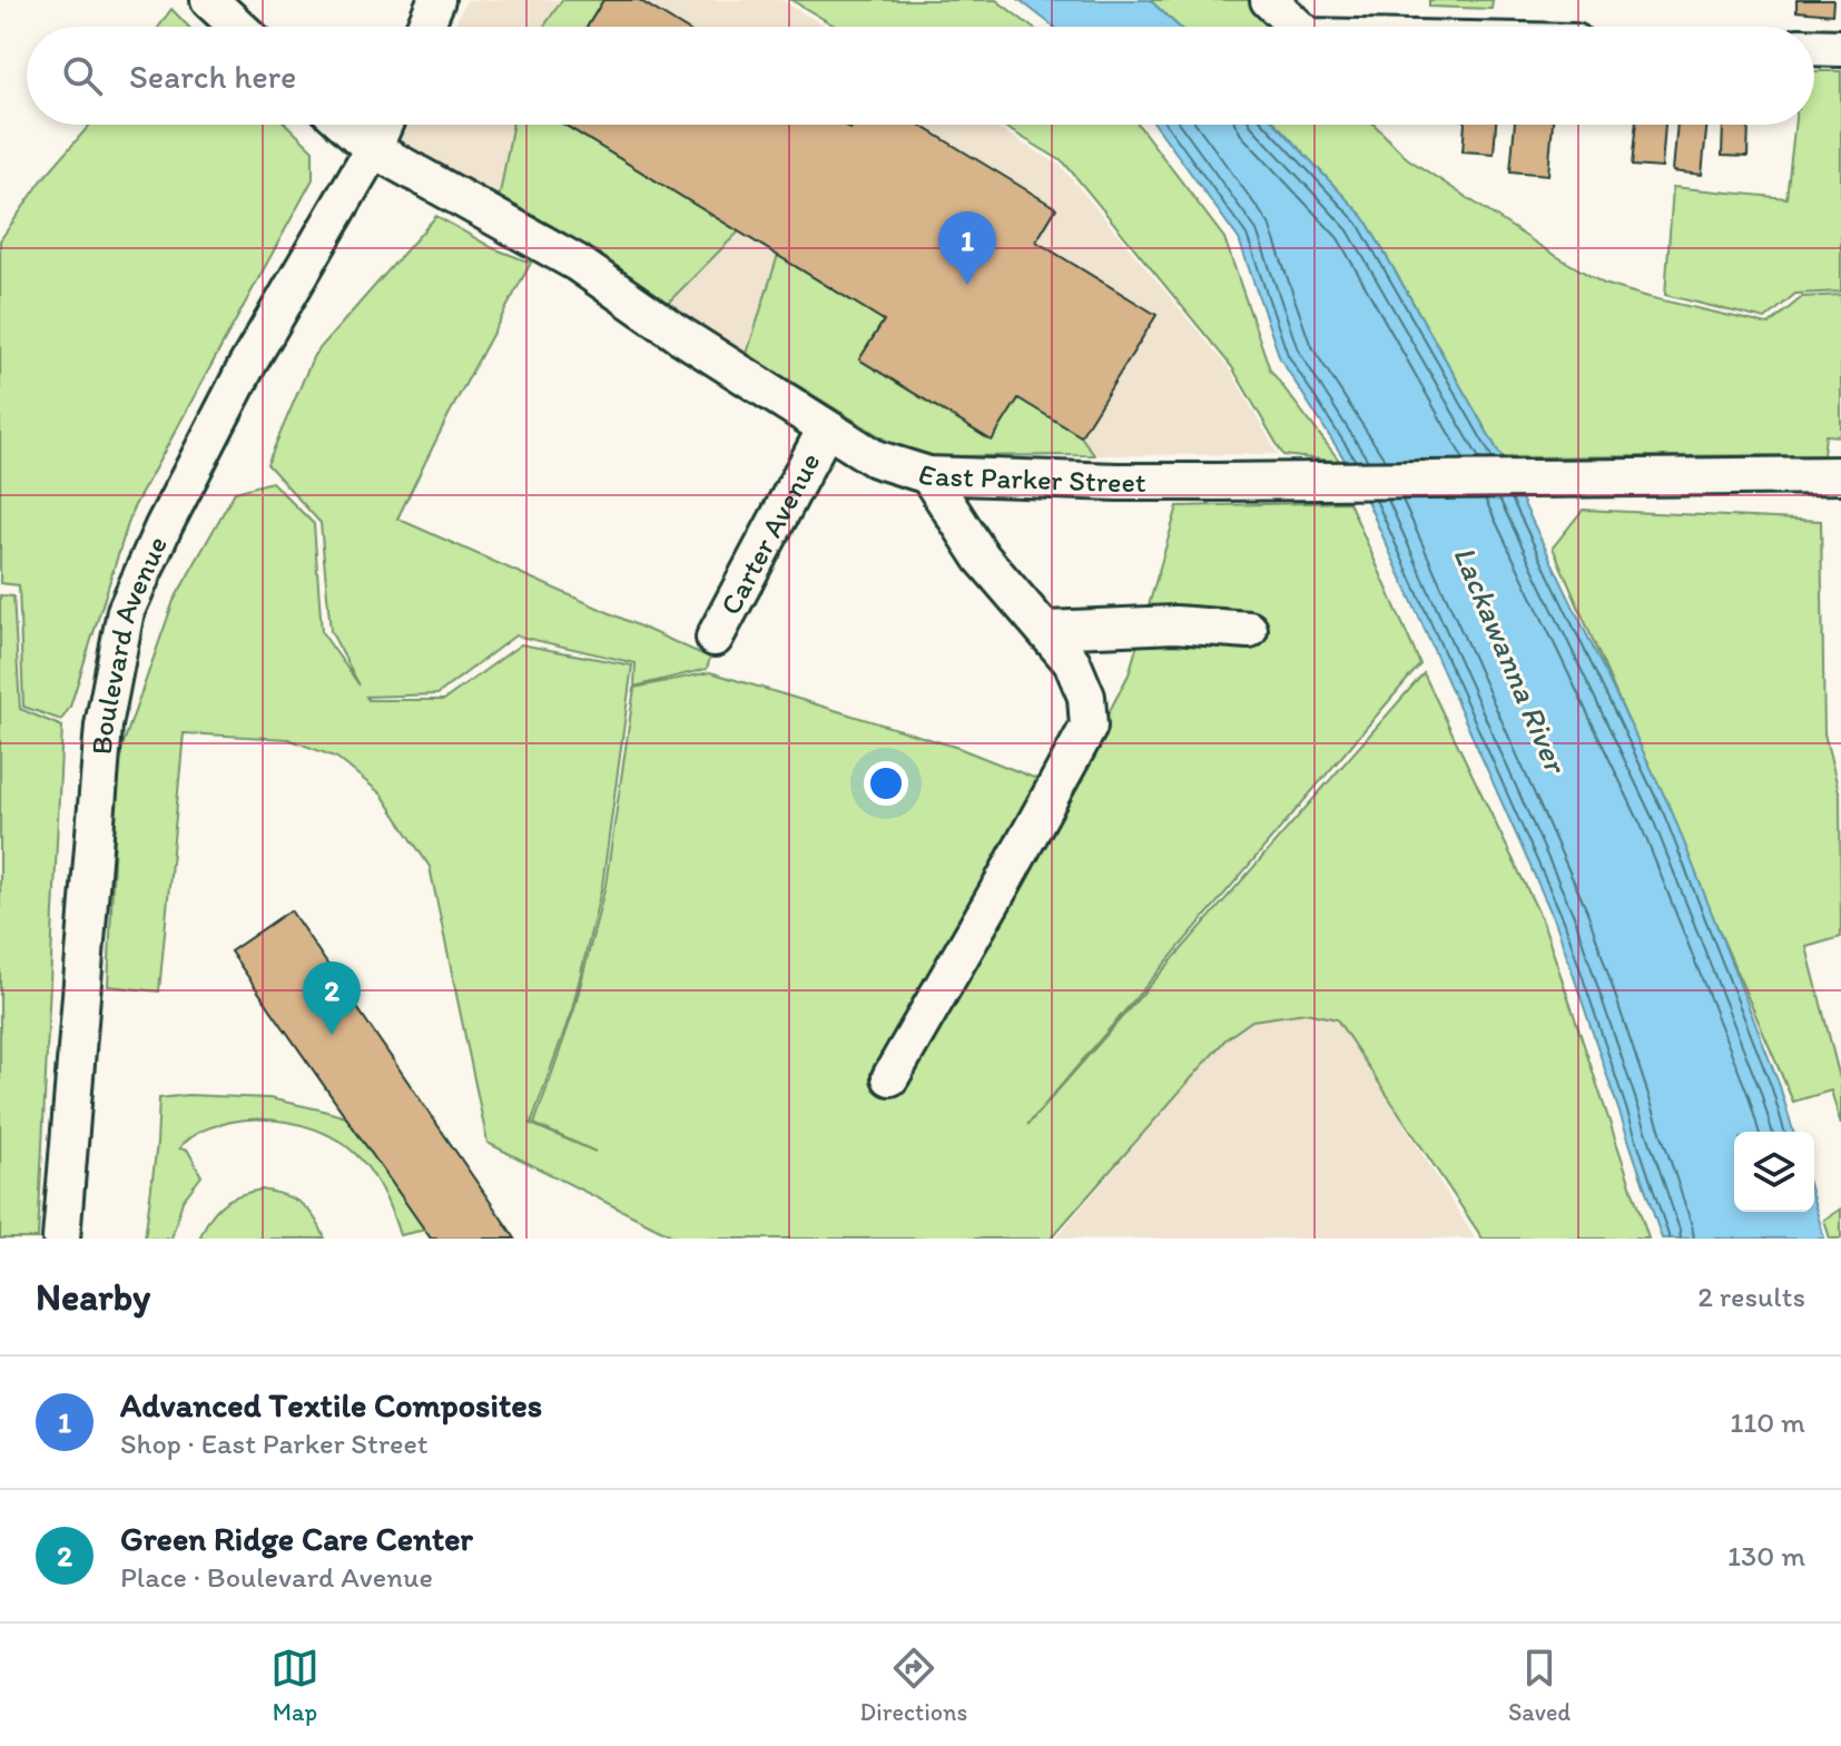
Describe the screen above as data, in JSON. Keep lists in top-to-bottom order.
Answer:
{
  "streets": {
    "street": ["East Parker Street", "Carter Avenue", "Boulevard Avenue"]
  },
  "crossings": [
    ["East Parker Street", "Carter Avenue"],
    ["East Parker Street", "Boulevard Avenue"]
  ],
  "water": ["Lackawanna River"],
  "page": {
    "search": "Search here",
    "pins": ["1", "2"],
    "heading": ["Nearby", "2 results"],
    "list": [
      {
        "mark": "1",
        "name": "Advanced Textile Composites",
        "note": "Shop · East Parker Street",
        "value": "110 m"
      },
      {
        "mark": "2",
        "name": "Green Ridge Care Center",
        "note": "Place · Boulevard Avenue",
        "value": "130 m"
      }
    ],
    "nav": ["Map", "Directions", "Saved"]
  }
}
